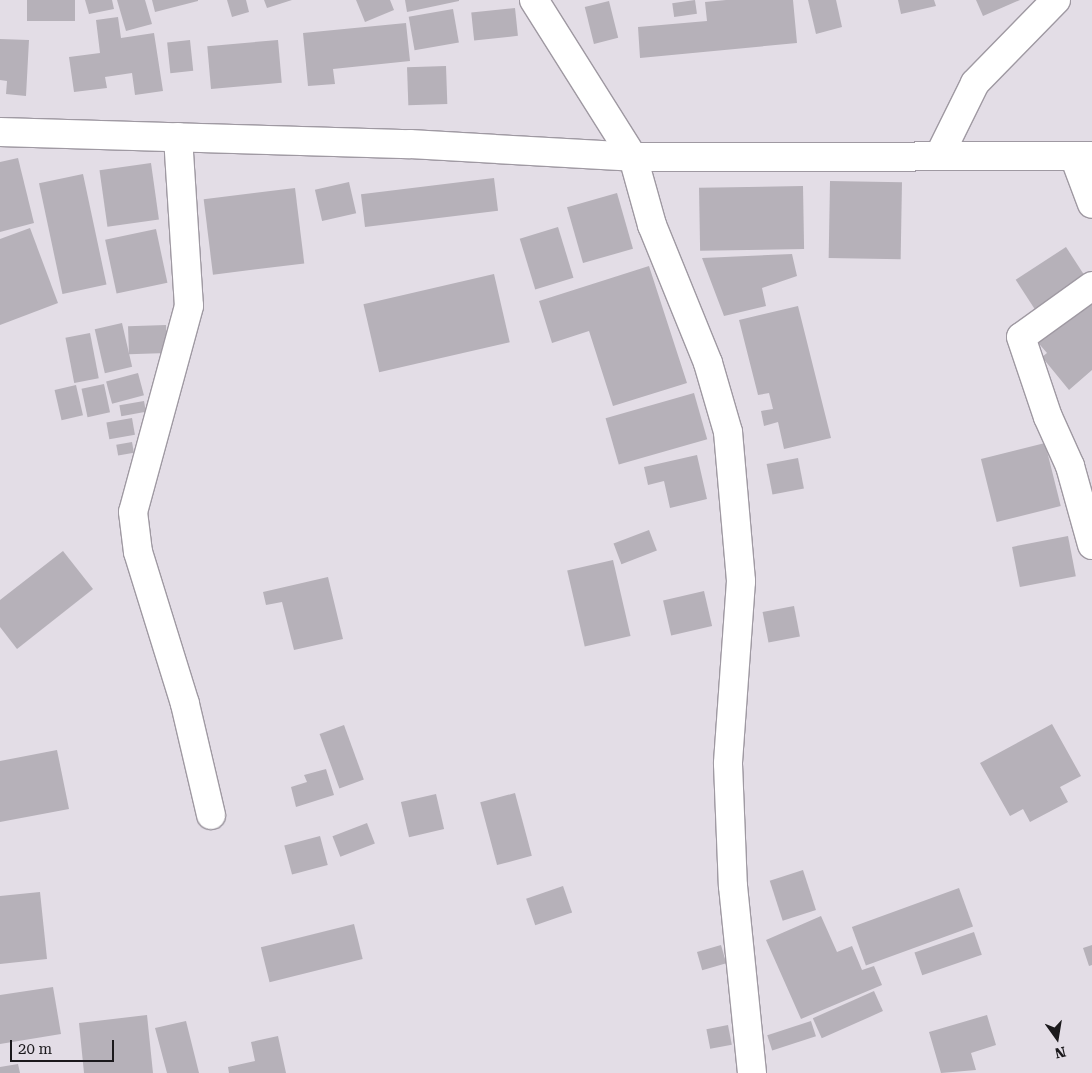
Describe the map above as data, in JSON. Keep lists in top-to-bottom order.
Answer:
{
  "scale_bar": "20 m",
  "north": "bottom"
}
